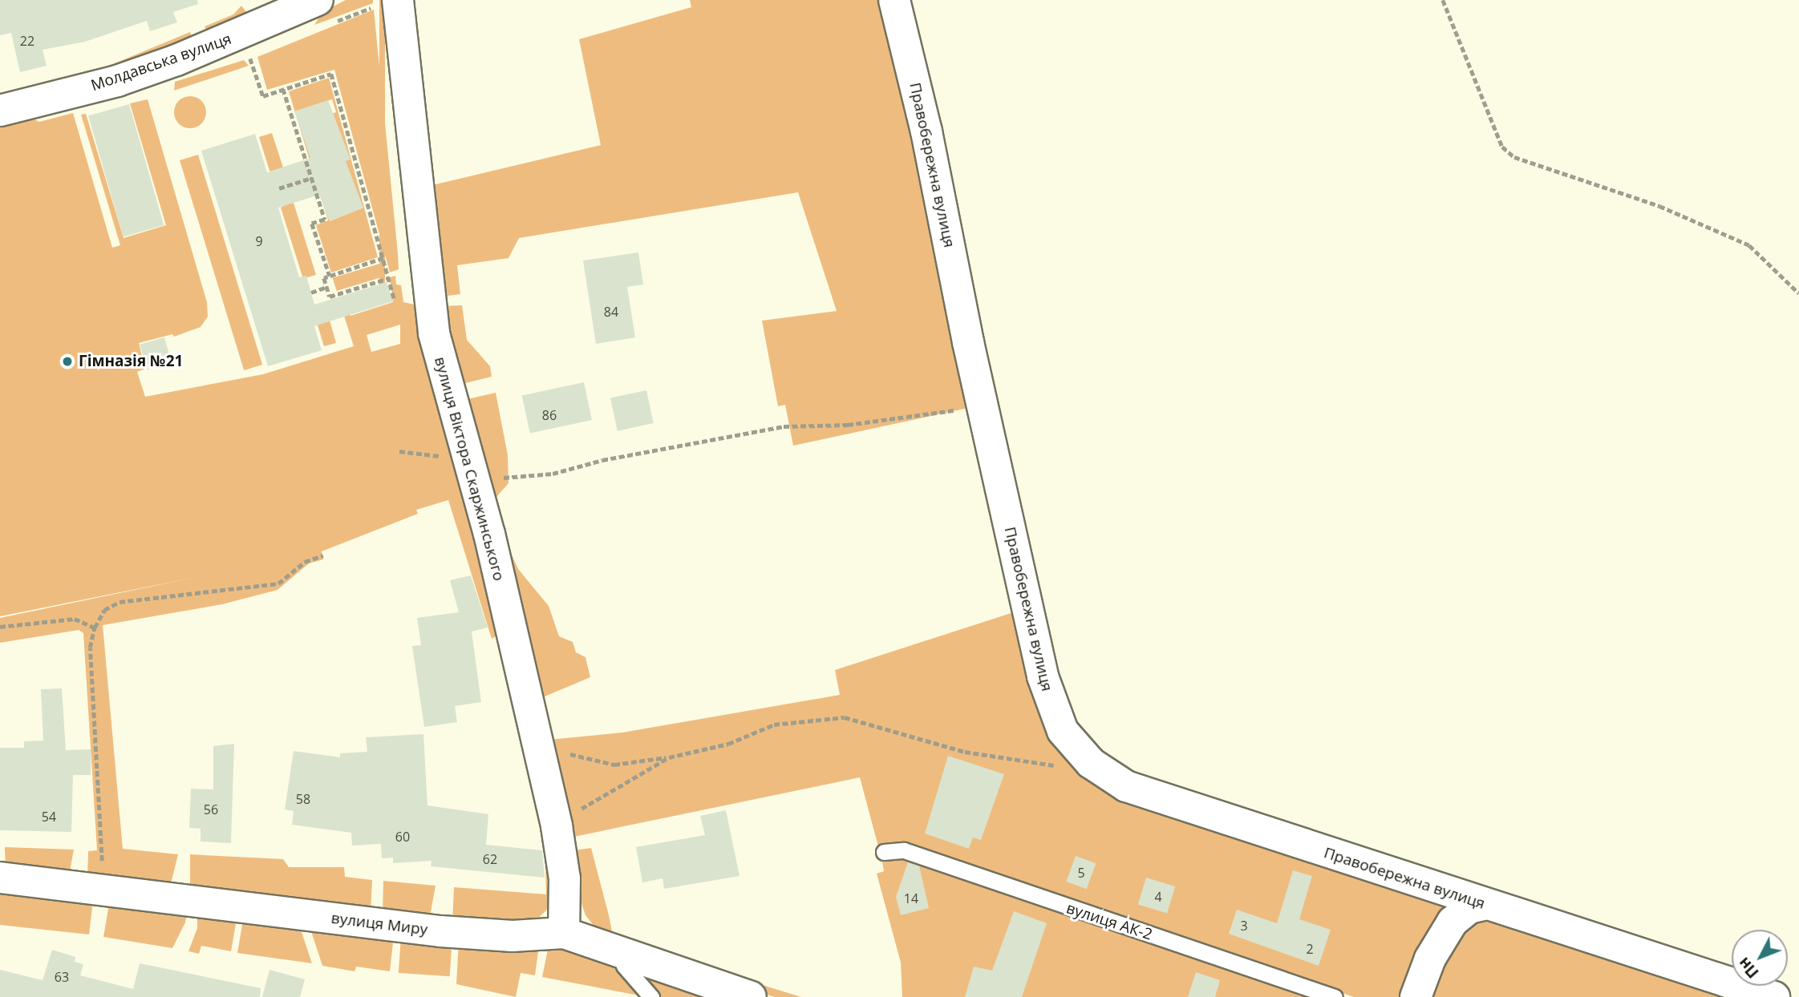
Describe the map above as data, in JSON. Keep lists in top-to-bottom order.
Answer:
{
  "streets": {
    "street": [
      "Молдавська вулиця",
      "Правобережна вулиця",
      "вулиця Віктора Скаржинського",
      "вулиця Миру"
    ],
    "lane": ["вулиця АК-2"]
  },
  "crossings": [
    ["вулиця Віктора Скаржинського", "вулиця Миру"]
  ],
  "places": ["Гімназія №21"],
  "house_numbers": [
    "22",
    "9",
    "84",
    "86",
    "58",
    "56",
    "54",
    "60",
    "62",
    "5",
    "4",
    "14",
    "3",
    "2",
    "63"
  ],
  "north": "bottom left"
}
